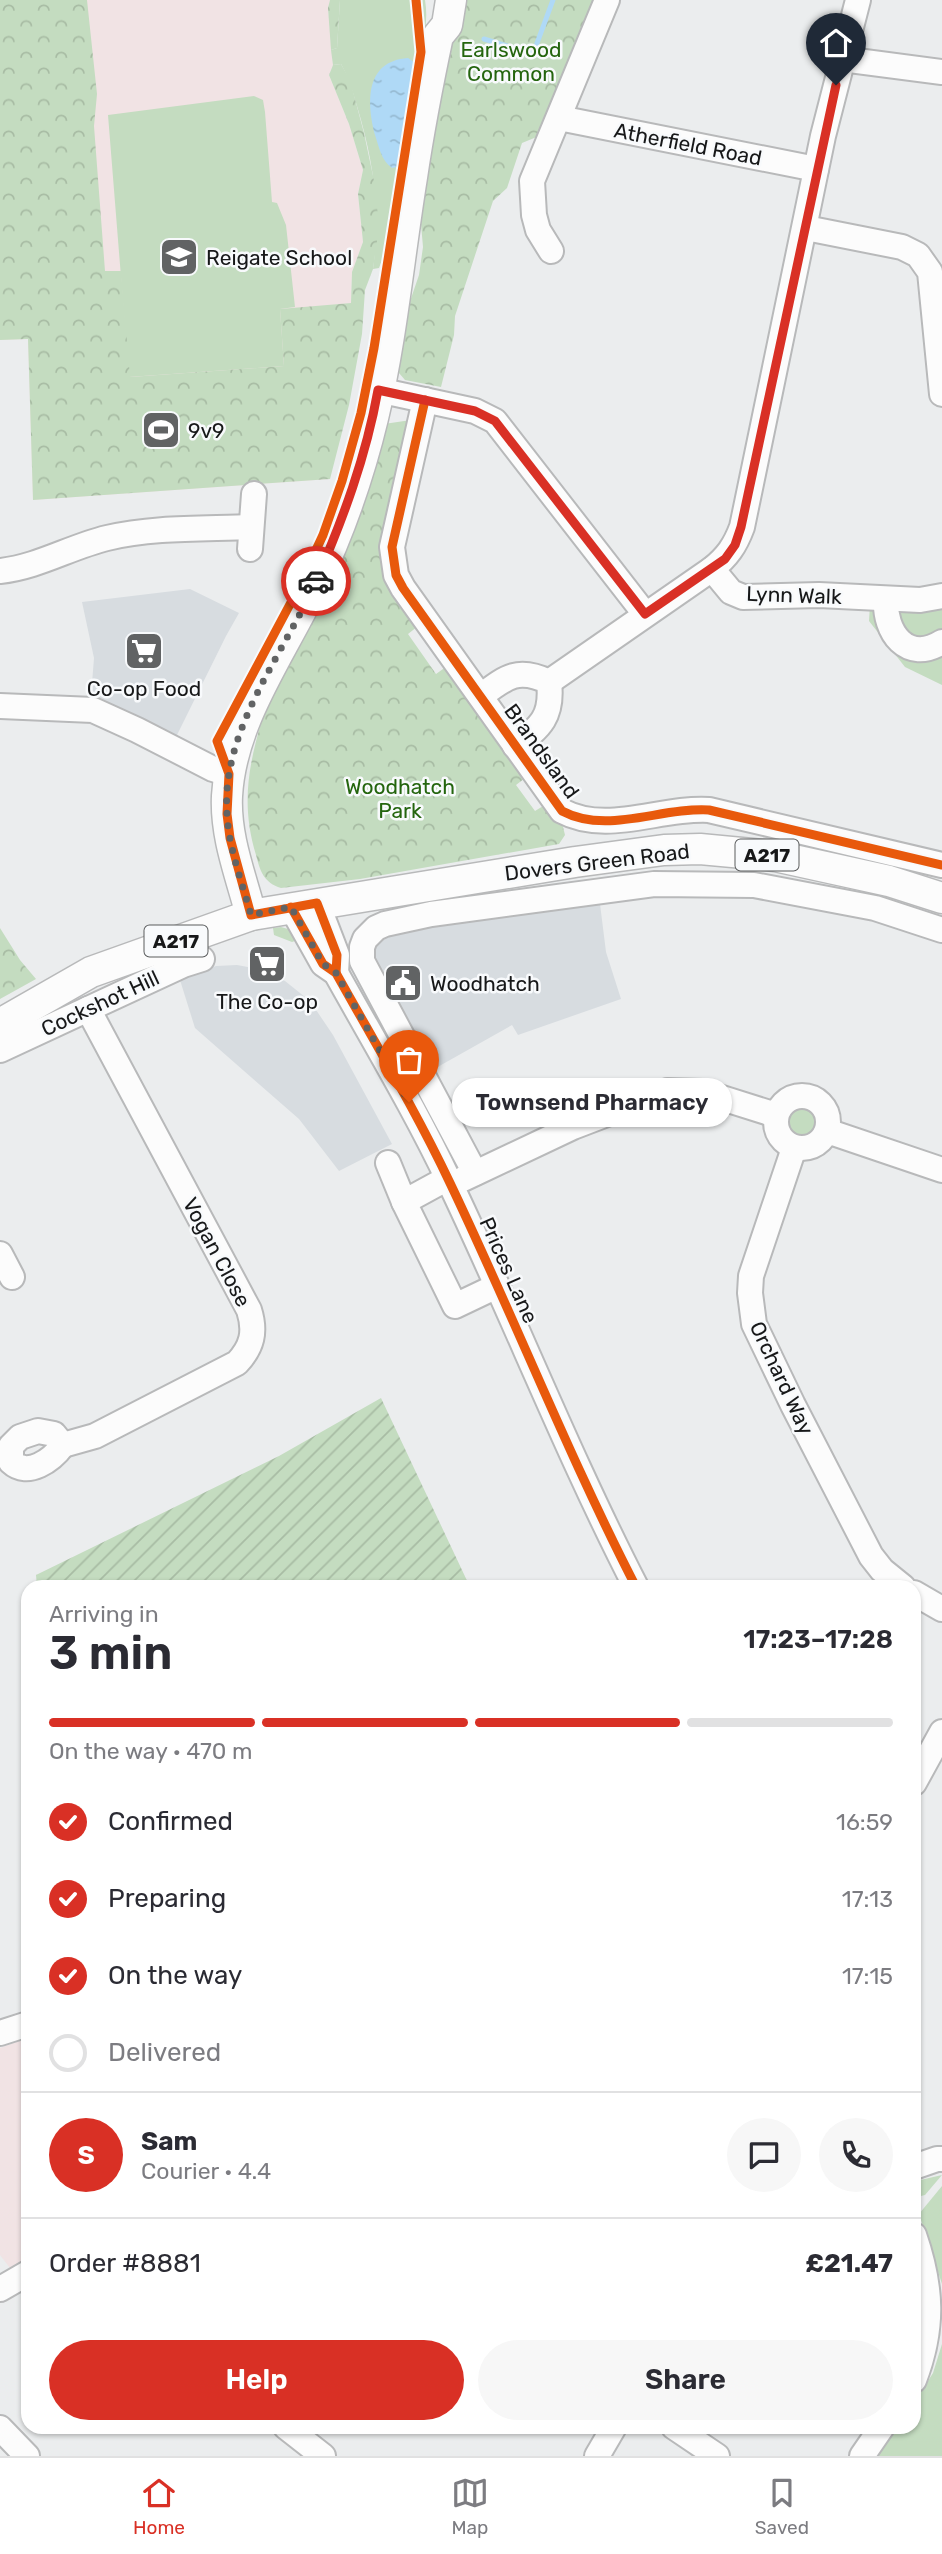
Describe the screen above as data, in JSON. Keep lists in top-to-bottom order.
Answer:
{
  "streets": {
    "main road": ["A217", "Dovers Green Road", "Cockshot Hill"],
    "street": [
      "Atherfield Road",
      "Lynn Walk",
      "Brandsland",
      "Vogan Close",
      "Prices Lane",
      "Orchard Way"
    ]
  },
  "crossings": [
    ["Dovers Green Road", "Cockshot Hill"],
    ["Dovers Green Road", "Prices Lane"],
    ["Cockshot Hill", "Vogan Close"],
    ["Cockshot Hill", "Prices Lane"]
  ],
  "parks": ["Earlswood Common", "Woodhatch Park"],
  "places": {
    "school or university": ["Reigate School"],
    "sports": ["9v9"],
    "supermarket": ["Co-op Food", "The Co-op"],
    "public building": ["Woodhatch"],
    "other": ["Townsend Pharmacy"]
  },
  "page": {
    "bubble": "Townsend Pharmacy",
    "heading": ["3 min", "Arriving in", "17:23–17:28"],
    "panel": [
      "Sam",
      "Courier · 4.4",
      "Order #8881",
      "£21.47"
    ],
    "bar": "On the way · 470 m",
    "list": [
      ["Confirmed", "16:59"],
      ["Preparing", "17:13"],
      ["On the way", "17:15"],
      "Delivered"
    ],
    "round": "S",
    "buttons": ["Help", "Share"],
    "tabs": ["Home", "Map", "Saved"]
  }
}
